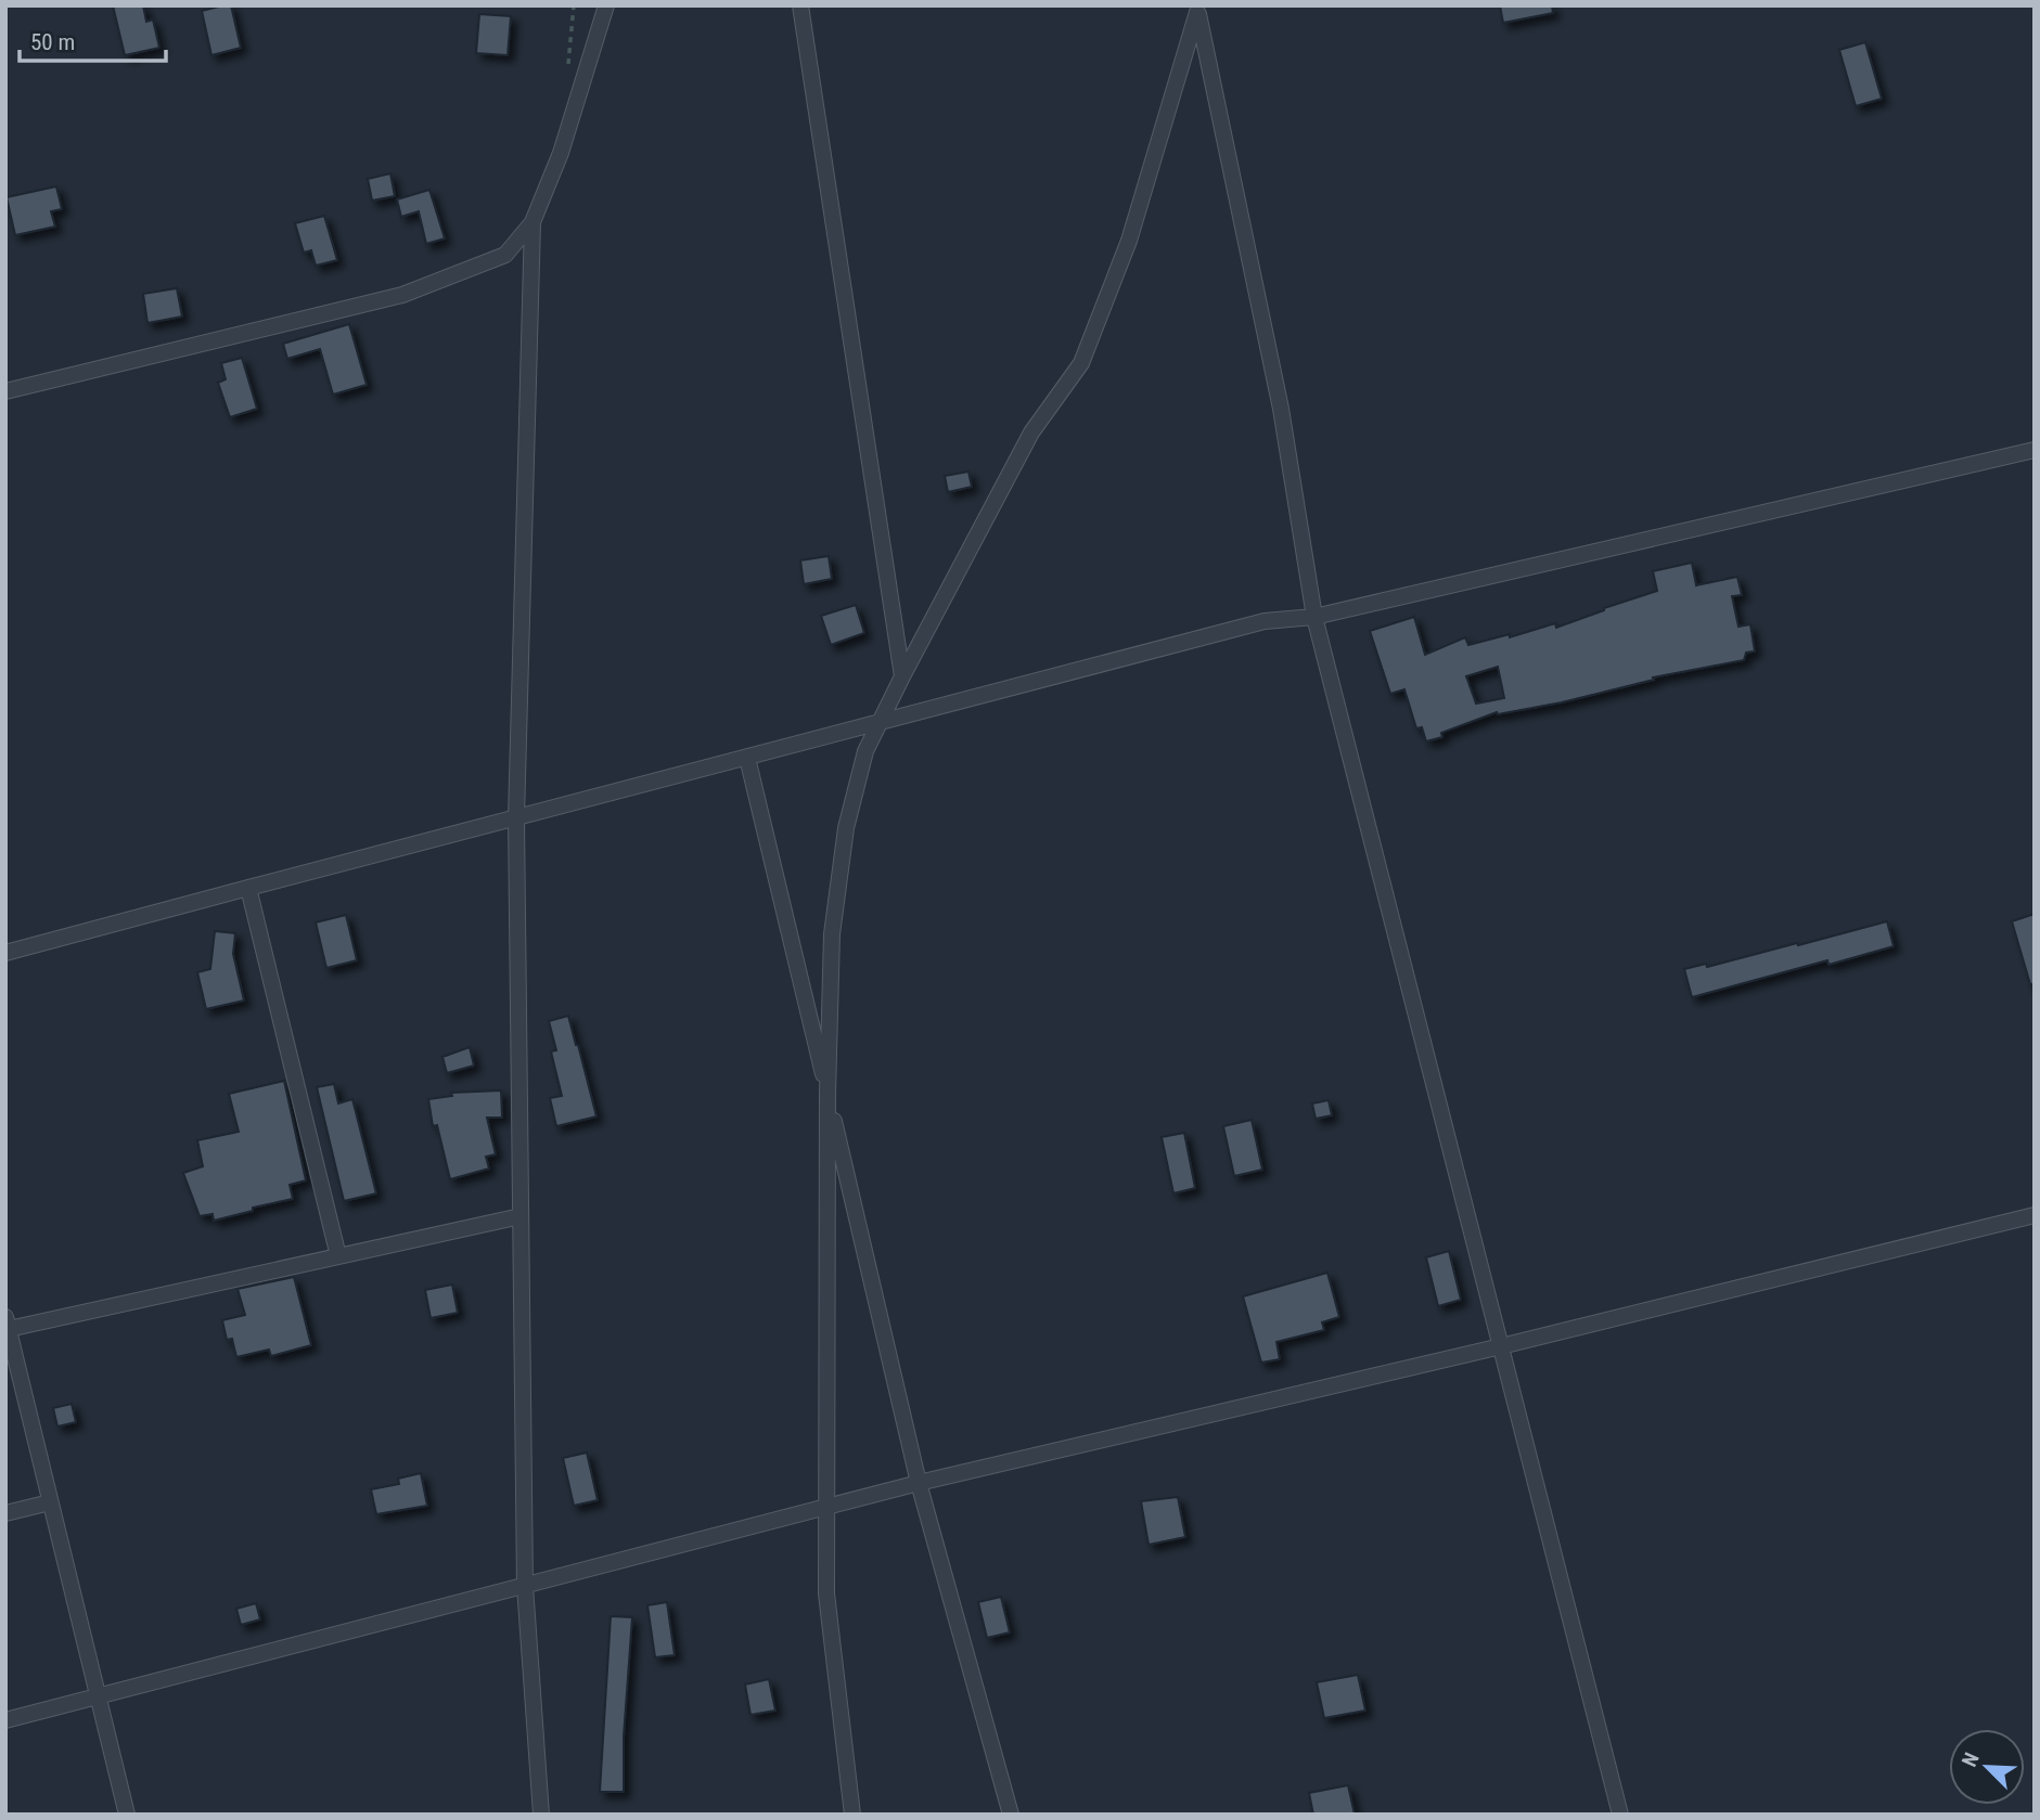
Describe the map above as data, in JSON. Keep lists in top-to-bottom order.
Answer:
{
  "scale_bar": "50 m",
  "north": "top left"
}
